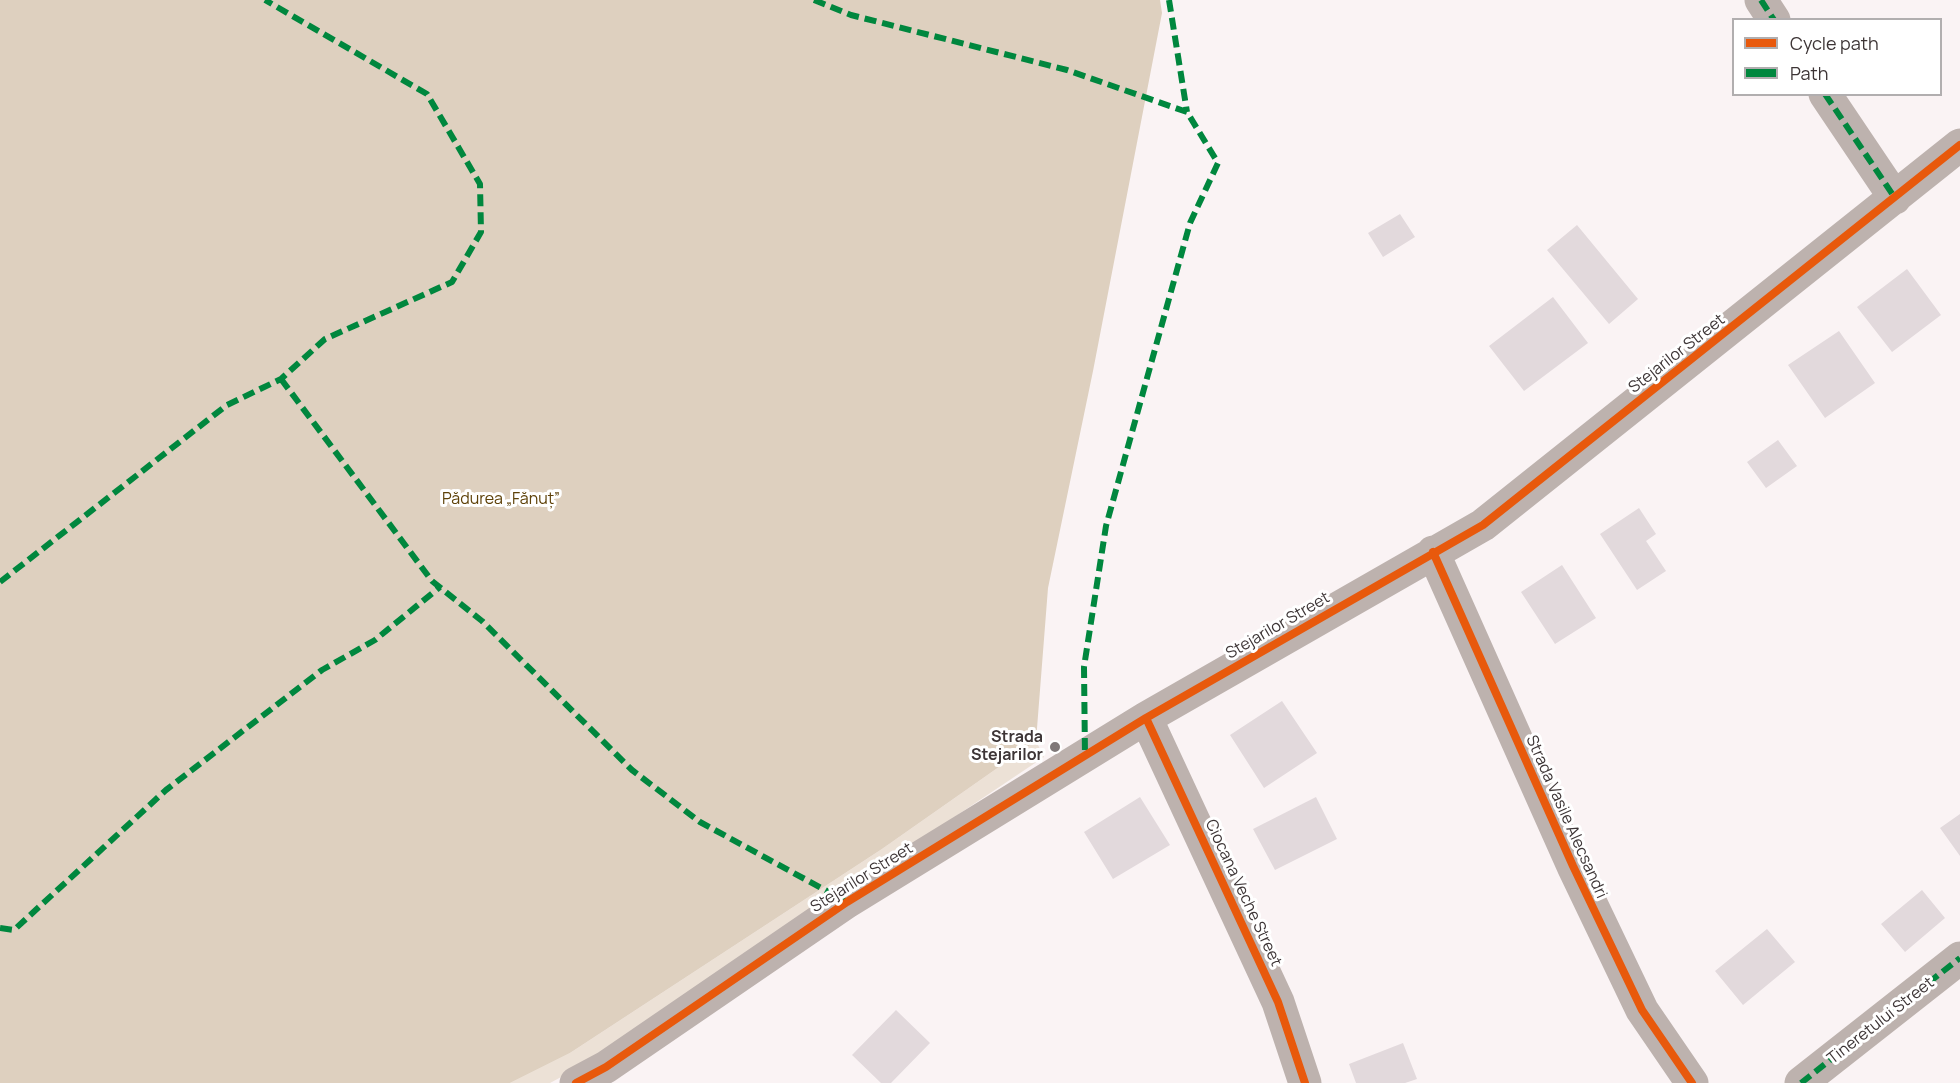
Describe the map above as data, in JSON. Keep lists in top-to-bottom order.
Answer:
{
  "streets": {
    "street": [
      "Stejarilor Street",
      "Strada Vasile Alecsandri",
      "Ciocana Veche Street",
      "Tineretului Street"
    ]
  },
  "crossings": [
    ["Stejarilor Street", "Strada Vasile Alecsandri"],
    ["Stejarilor Street", "Ciocana Veche Street"]
  ],
  "parks": ["Pădurea „Fănuț”"],
  "places": ["Strada Stejarilor"],
  "legend": ["Cycle path", "Path"]
}
